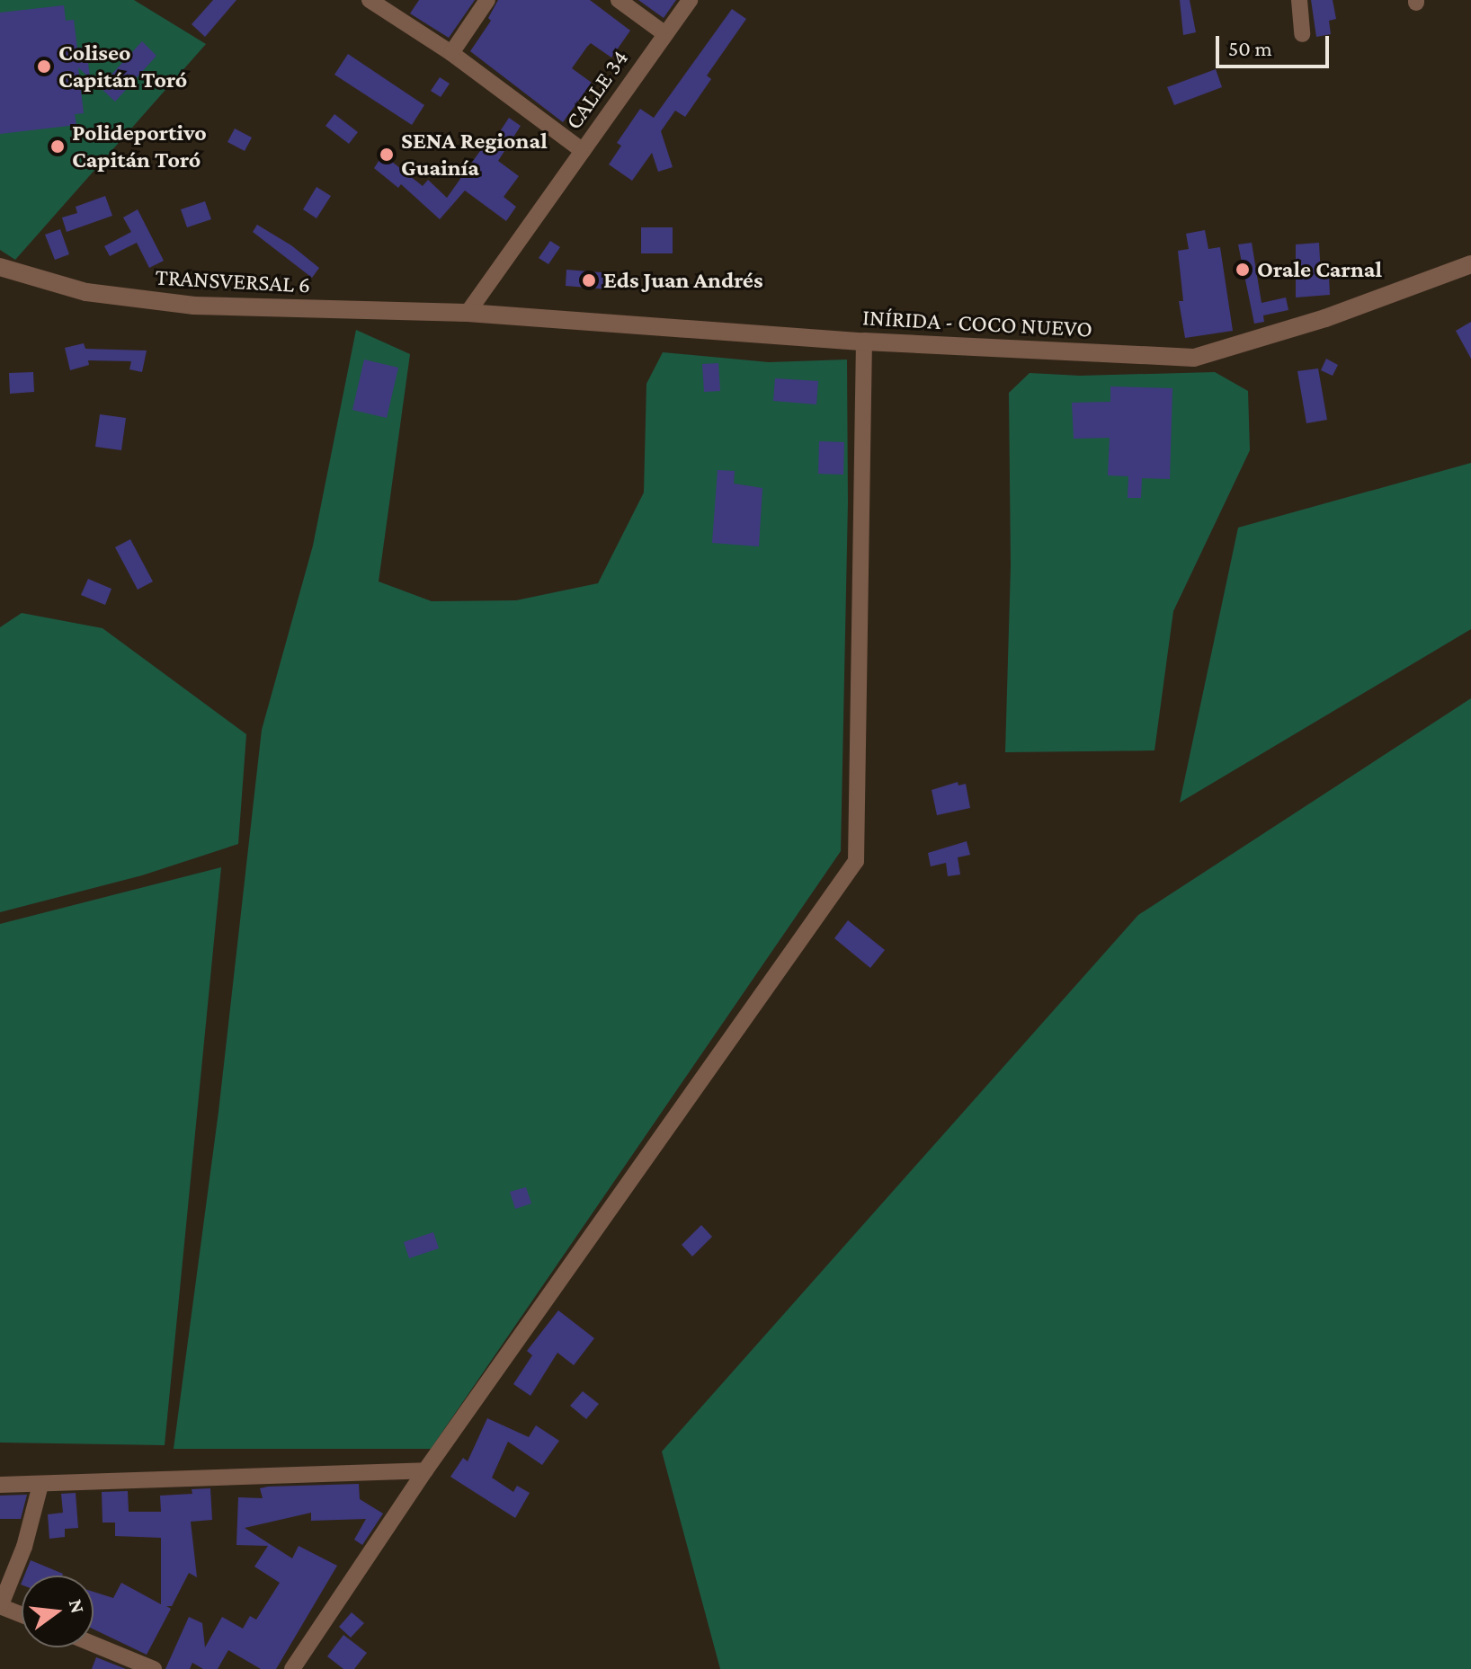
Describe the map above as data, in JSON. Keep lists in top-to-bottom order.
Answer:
{
  "streets": {
    "street": ["CALLE 34", "TRANSVERSAL 6", "INÍRIDA - COCO NUEVO"]
  },
  "crossings": [
    ["CALLE 34", "TRANSVERSAL 6"],
    ["CALLE 34", "INÍRIDA - COCO NUEVO"],
    ["TRANSVERSAL 6", "INÍRIDA - COCO NUEVO"]
  ],
  "places": [
    "Coliseo Capitán Toró",
    "Polideportivo Capitán Toró",
    "SENA Regional Guainía",
    "Orale Carnal",
    "Eds Juan Andrés"
  ],
  "scale_bar": "50 m",
  "north": "right"
}
